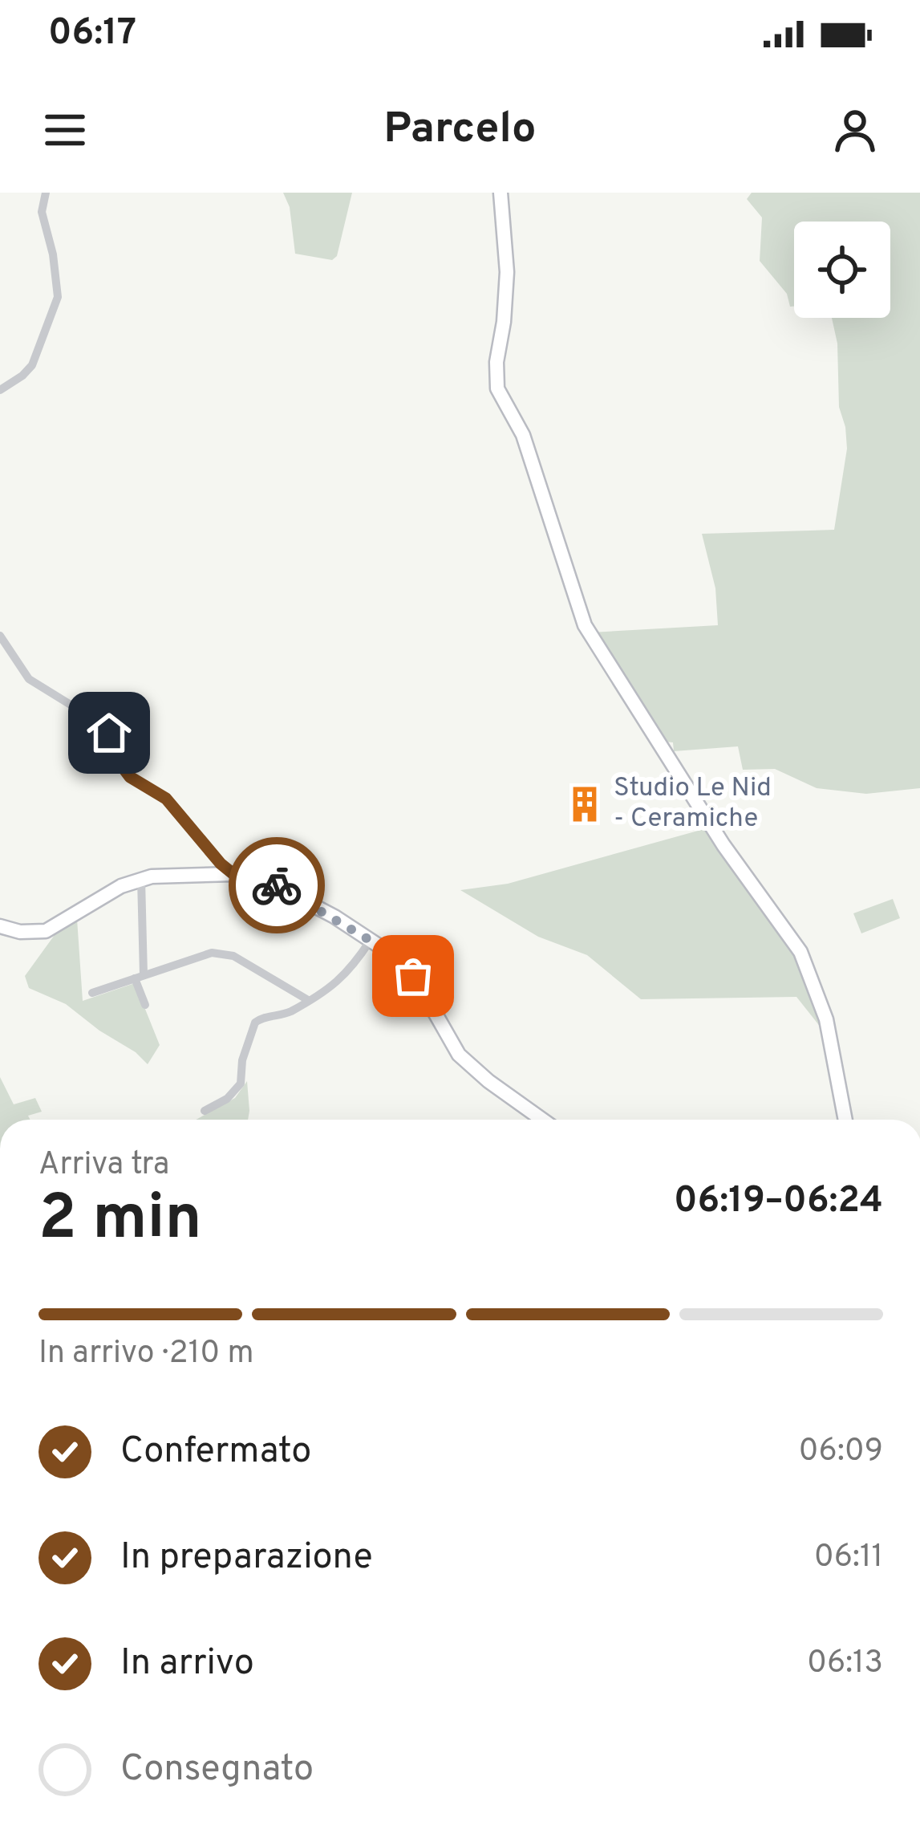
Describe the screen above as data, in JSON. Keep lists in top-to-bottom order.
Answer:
{
  "places": {
    "building": ["Studio Le Nid - Ceramiche"]
  },
  "page": {
    "status": "06:17",
    "header": "Parcelo",
    "heading": ["2 min", "Arriva tra", "06:19–06:24"],
    "bar": "In arrivo · 210 m",
    "list": [
      ["Confermato", "06:09"],
      ["In preparazione", "06:11"],
      ["In arrivo", "06:13"],
      "Consegnato"
    ]
  }
}
